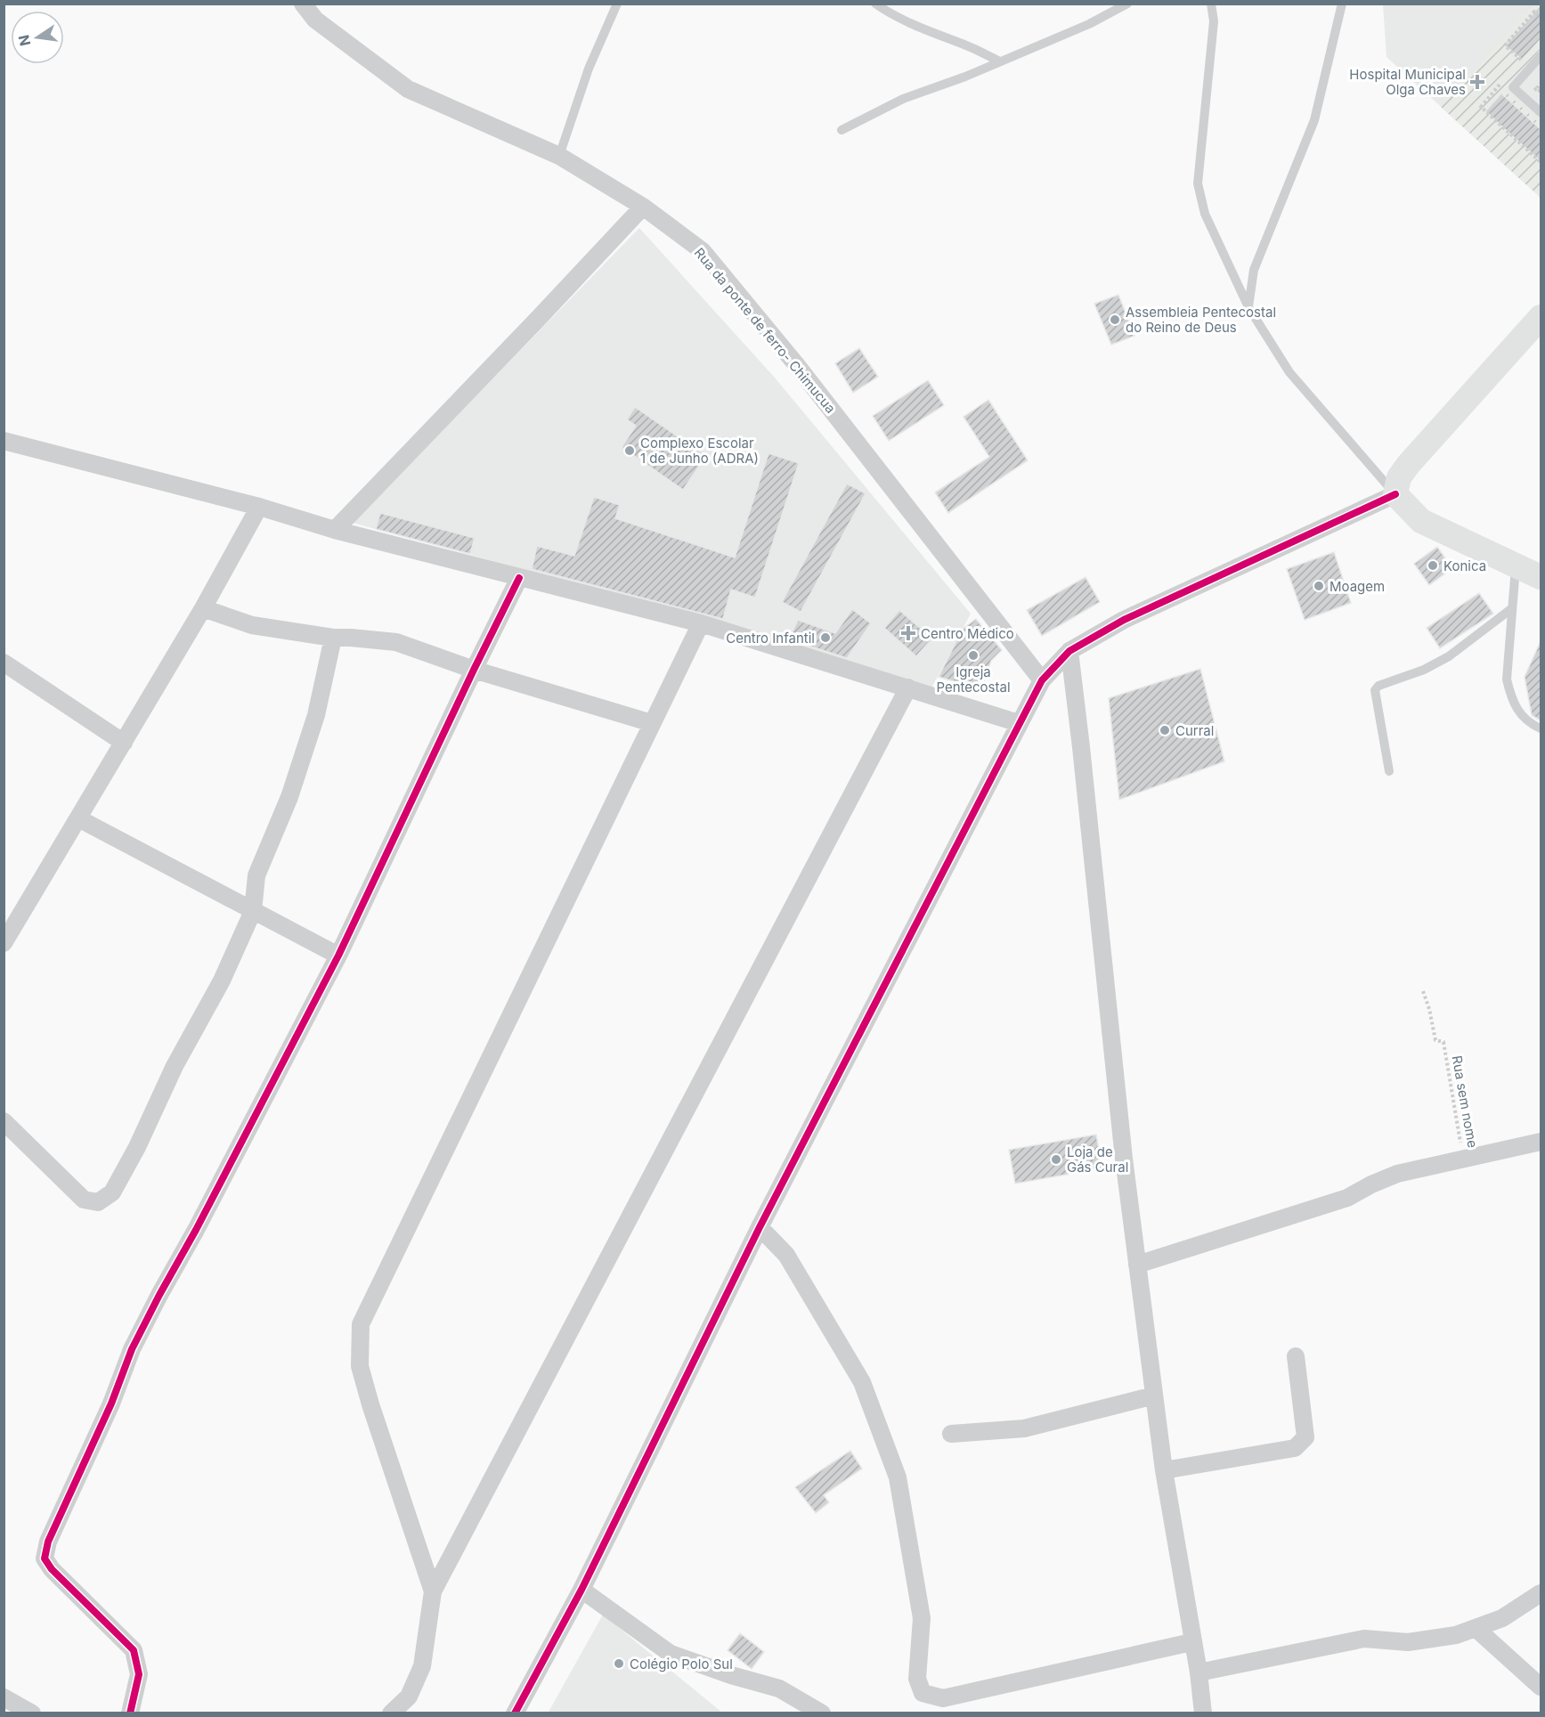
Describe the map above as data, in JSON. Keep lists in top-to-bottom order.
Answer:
{
  "streets": {
    "street": ["Rua da ponte de ferro- Chimucua"],
    "path": ["Rua sem nome"]
  },
  "places": {
    "health": ["Hospital Municipal Olga Chaves", "Centro Médico"],
    "other": [
      "Assembleia Pentecostal do Reino de Deus",
      "Complexo Escolar 1 de Junho (ADRA)",
      "Konica",
      "Moagem",
      "Centro Infantil",
      "Igreja Pentecostal",
      "Curral",
      "Loja de Gás Cural",
      "Colégio Polo Sul"
    ]
  },
  "north": "left"
}
